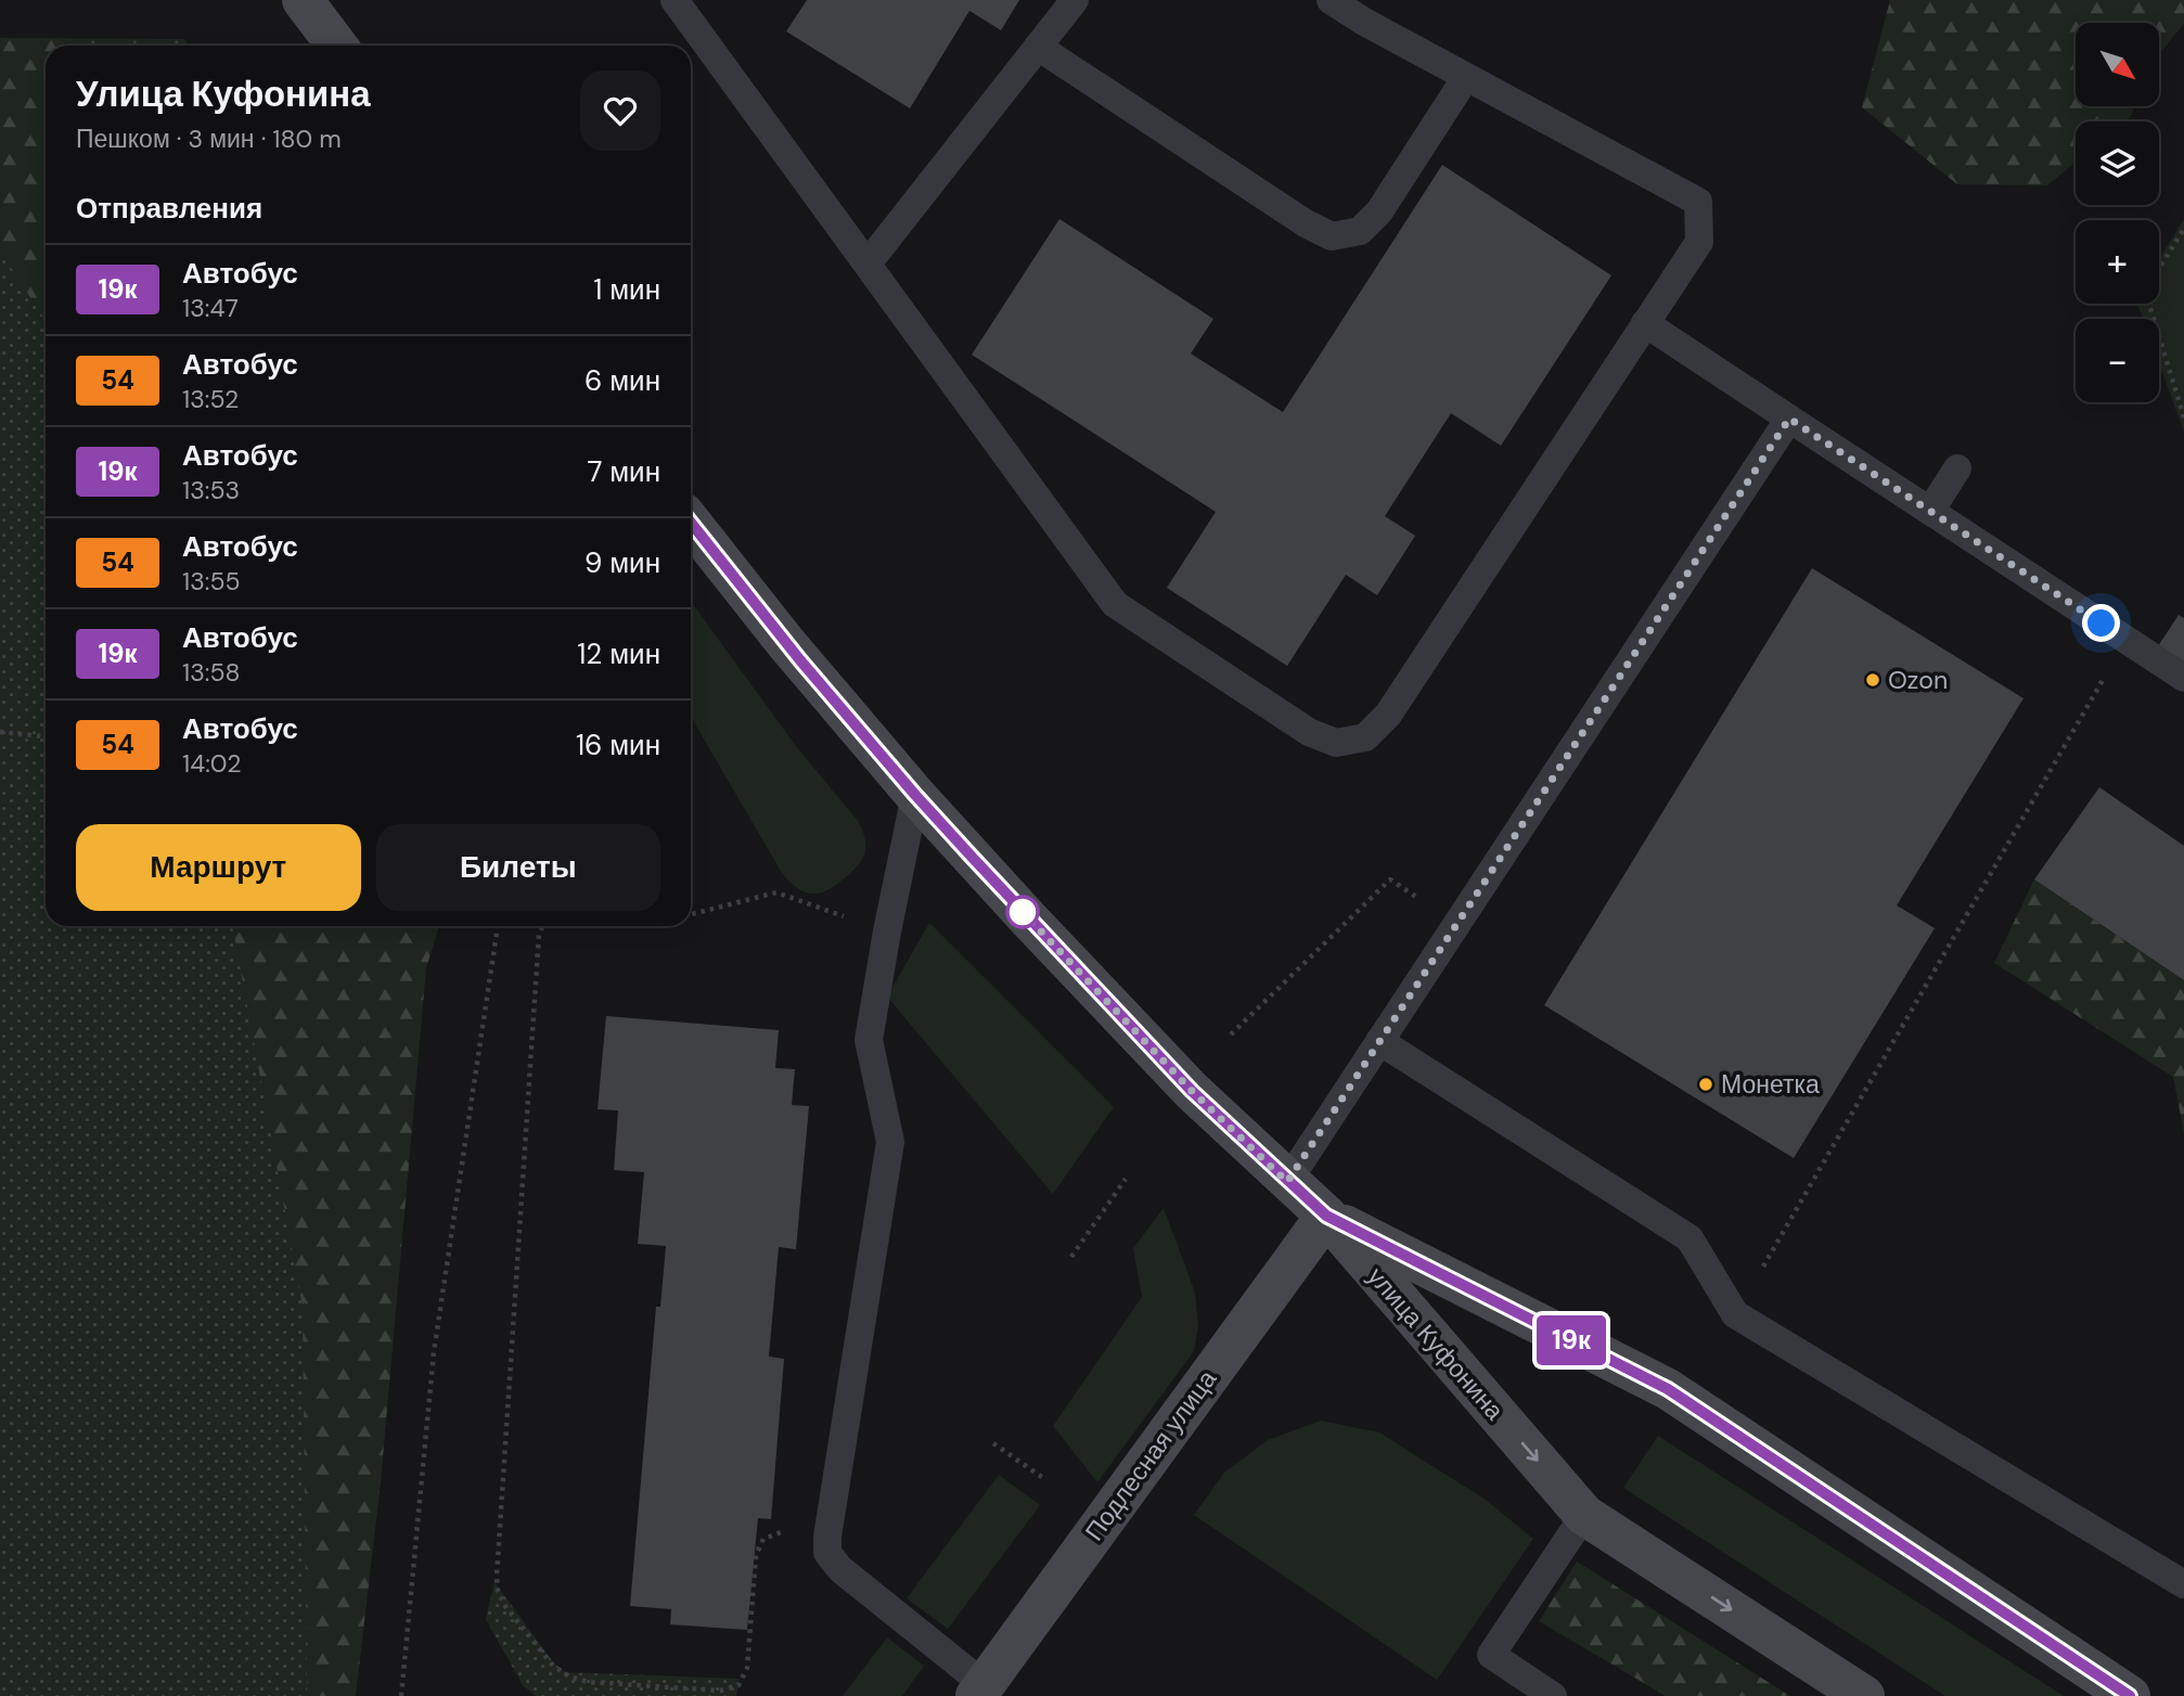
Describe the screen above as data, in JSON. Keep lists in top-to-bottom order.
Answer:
{
  "streets": {
    "main road": ["улица Куфонина", "Подлесная улица"]
  },
  "crossings": [
    ["улица Куфонина", "Подлесная улица"]
  ],
  "places": ["Ozon", "Монетка"],
  "lines": ["bus line 19к"],
  "north": "bottom right",
  "page": {
    "on_map": "19к",
    "map_buttons": ["+", "−"],
    "heading": [
      ["Улица Куфонина", "Пешком · 3 мин · 180 m"],
      "Отправления"
    ],
    "list": [
      {
        "mark": "19к",
        "name": "Автобус",
        "note": "13:47",
        "value": "1 мин"
      },
      {
        "mark": "54",
        "name": "Автобус",
        "note": "13:52",
        "value": "6 мин"
      },
      {
        "mark": "19к",
        "name": "Автобус",
        "note": "13:53",
        "value": "7 мин"
      },
      {
        "mark": "54",
        "name": "Автобус",
        "note": "13:55",
        "value": "9 мин"
      },
      {
        "mark": "19к",
        "name": "Автобус",
        "note": "13:58",
        "value": "12 мин"
      },
      {
        "mark": "54",
        "name": "Автобус",
        "note": "14:02",
        "value": "16 мин"
      }
    ],
    "buttons": ["Маршрут", "Билеты"]
  }
}
